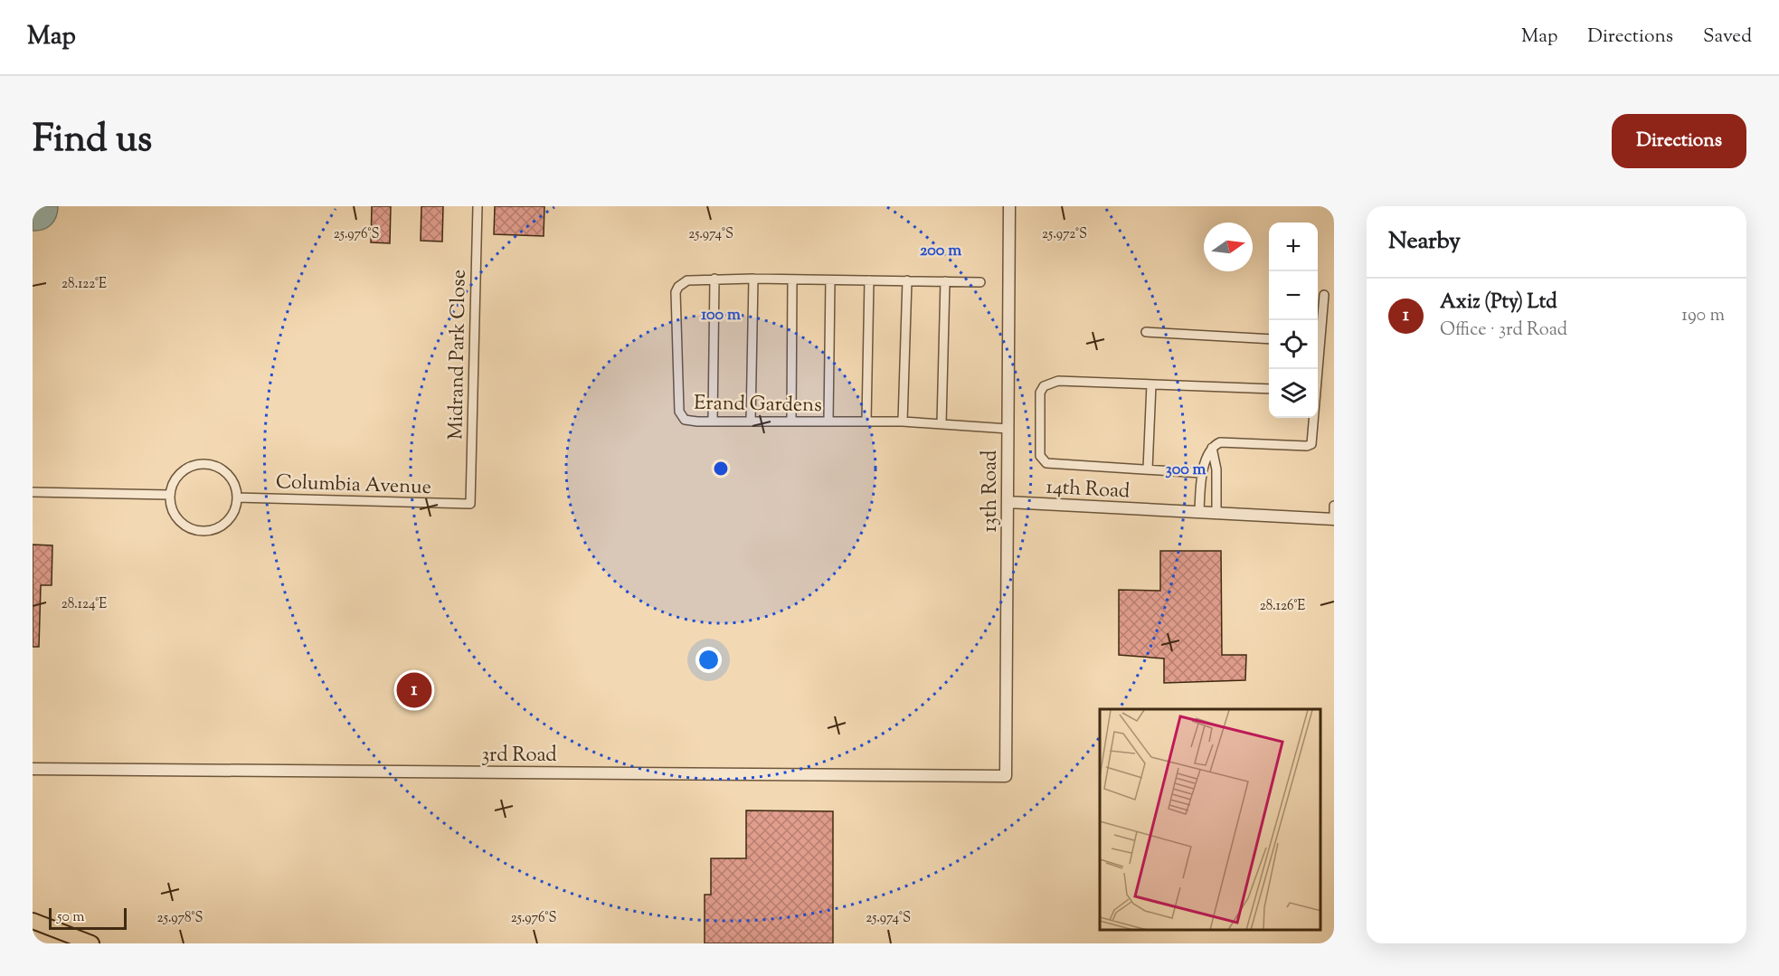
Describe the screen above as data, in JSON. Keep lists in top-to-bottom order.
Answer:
{
  "streets": {
    "street": [
      "Midrand Park Close",
      "Erand Gardens",
      "Columbia Avenue",
      "14th Road",
      "13th Road",
      "3rd Road"
    ]
  },
  "crossings": [
    ["Midrand Park Close", "Columbia Avenue"],
    ["Erand Gardens", "13th Road"],
    ["14th Road", "13th Road"],
    ["13th Road", "3rd Road"]
  ],
  "scale_bar": "50 m",
  "north": "right",
  "page": {
    "header": "Map",
    "nav": ["Map", "Directions", "Saved"],
    "title": "Find us",
    "buttons": "Directions",
    "heading": "Nearby",
    "map_buttons": ["+", "−"],
    "list": [
      {
        "mark": "1",
        "name": "Axiz (Pty) Ltd",
        "note": "Office · 3rd Road",
        "value": "190 m"
      }
    ],
    "pins": "1",
    "scale": "50 m"
  },
  "coordinates": [
    "25.976°S",
    "25.974°S",
    "25.972°S",
    "28.122°E",
    "28.124°E",
    "28.126°E",
    "25.978°S"
  ],
  "rings": ["200 m", "100 m", "300 m"]
}
